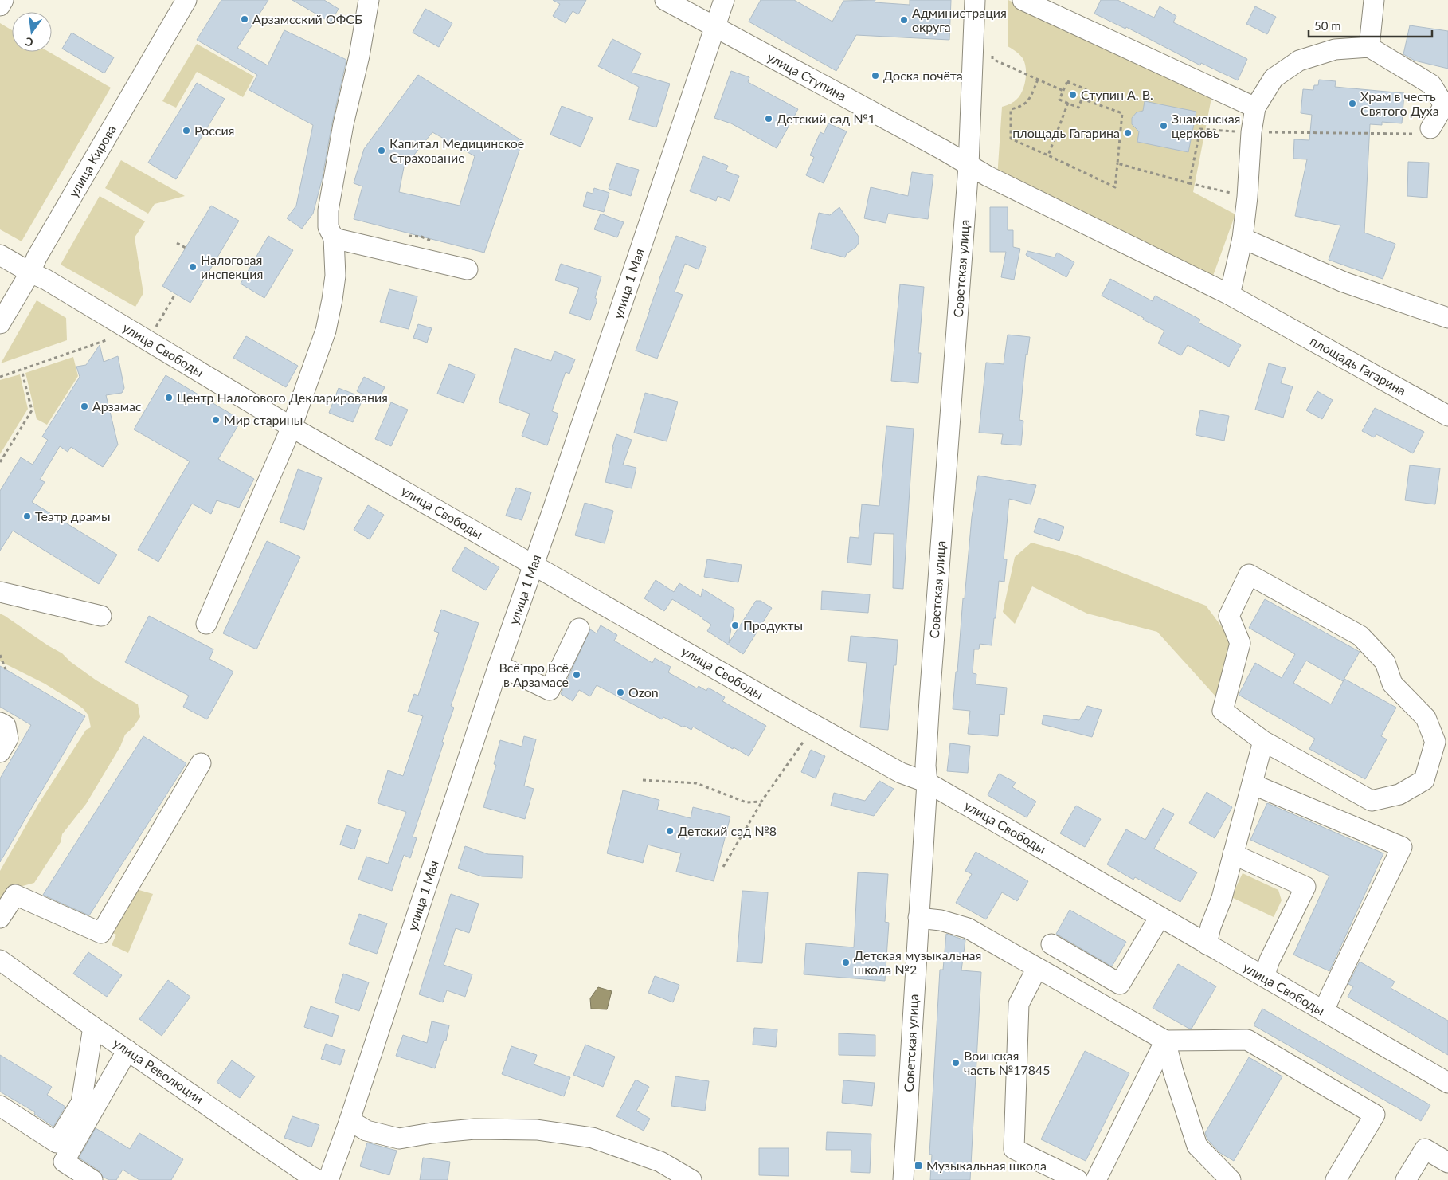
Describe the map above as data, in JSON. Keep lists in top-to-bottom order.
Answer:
{
  "streets": {
    "street": [
      "улица Ступина",
      "улица Кирова",
      "Советская улица",
      "улица 1 Мая",
      "улица Свободы",
      "площадь Гагарина",
      "улица Революции"
    ]
  },
  "crossings": [
    ["улица Ступина", "Советская улица"],
    ["улица Ступина", "улица 1 Мая"],
    ["улица Ступина", "площадь Гагарина"],
    ["улица Кирова", "улица Свободы"],
    ["Советская улица", "улица Свободы"],
    ["Советская улица", "площадь Гагарина"],
    ["улица 1 Мая", "улица Свободы"]
  ],
  "places": {
    "other": [
      "Арзамсский ОФСБ",
      "Администрация округа",
      "Доска почёта",
      "Ступин А. В.",
      "Храм в честь Святого Духа",
      "Детский сад №1",
      "Знаменская церковь",
      "Россия",
      "площадь Гагарина",
      "Капитал Медицинское Страхование",
      "Налоговая инспекция",
      "Центр Налогового Декларирования",
      "Арзамас",
      "Мир старины",
      "Театр драмы",
      "Продукты",
      "Всё про Всё в Арзамасе",
      "Ozon",
      "Детский сад №8",
      "Детская музыкальная школа №2",
      "Воинская часть №17845"
    ],
    "transit": ["Музыкальная школа"]
  },
  "scale_bar": "50 m",
  "north": "bottom"
}
